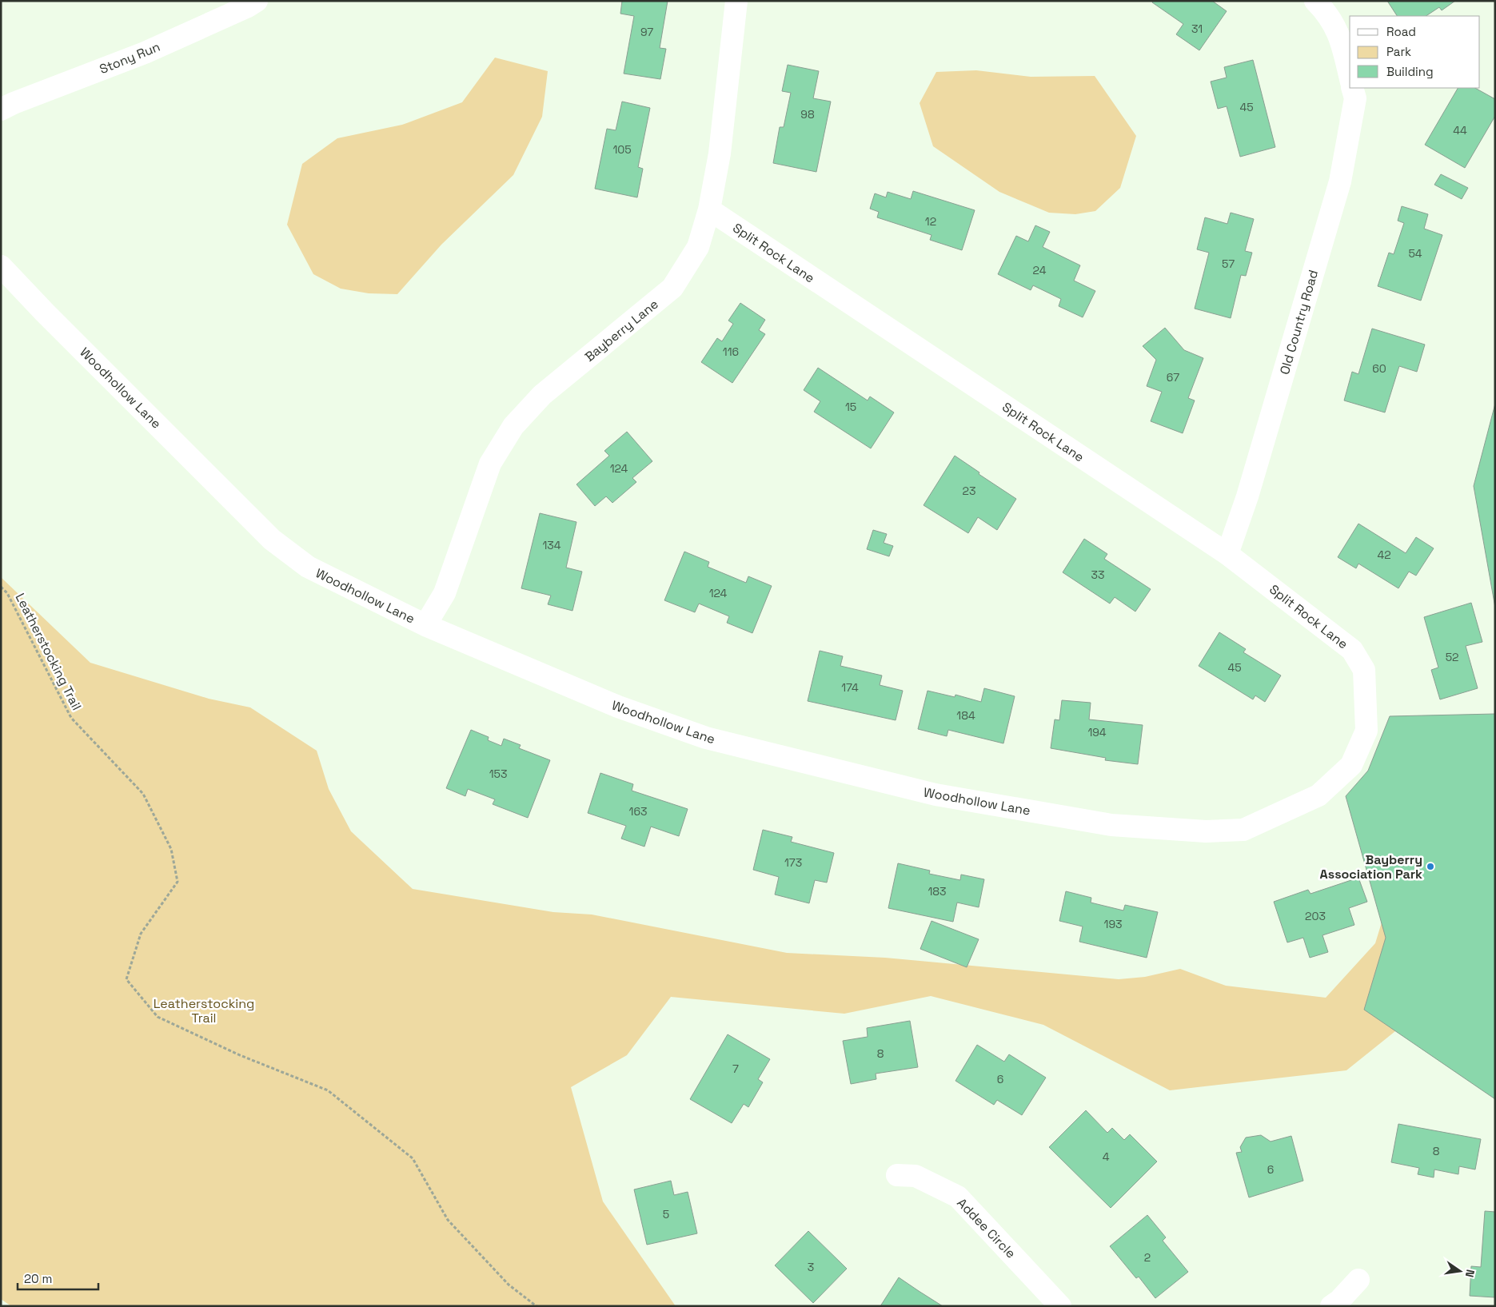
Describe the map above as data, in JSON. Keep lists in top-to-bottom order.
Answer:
{
  "streets": {
    "street": [
      "Stony Run",
      "Split Rock Lane",
      "Old Country Road",
      "Bayberry Lane",
      "Woodhollow Lane",
      "Addee Circle"
    ],
    "path": ["Leatherstocking Trail"]
  },
  "crossings": [
    ["Split Rock Lane", "Old Country Road"],
    ["Split Rock Lane", "Bayberry Lane"],
    ["Split Rock Lane", "Woodhollow Lane"],
    ["Bayberry Lane", "Woodhollow Lane"]
  ],
  "parks": ["Leatherstocking Trail"],
  "places": ["Bayberry Association Park"],
  "house_numbers": [
    "31",
    "97",
    "45",
    "98",
    "44",
    "105",
    "12",
    "54",
    "57",
    "24",
    "116",
    "60",
    "67",
    "15",
    "124",
    "23",
    "134",
    "42",
    "33",
    "124",
    "52",
    "45",
    "174",
    "184",
    "194",
    "153",
    "163",
    "173",
    "183",
    "203",
    "193",
    "8",
    "7",
    "6",
    "8",
    "4",
    "6",
    "5",
    "2",
    "3"
  ],
  "legend": ["Road", "Park", "Building"],
  "scale_bar": "20 m",
  "north": "right"
}
